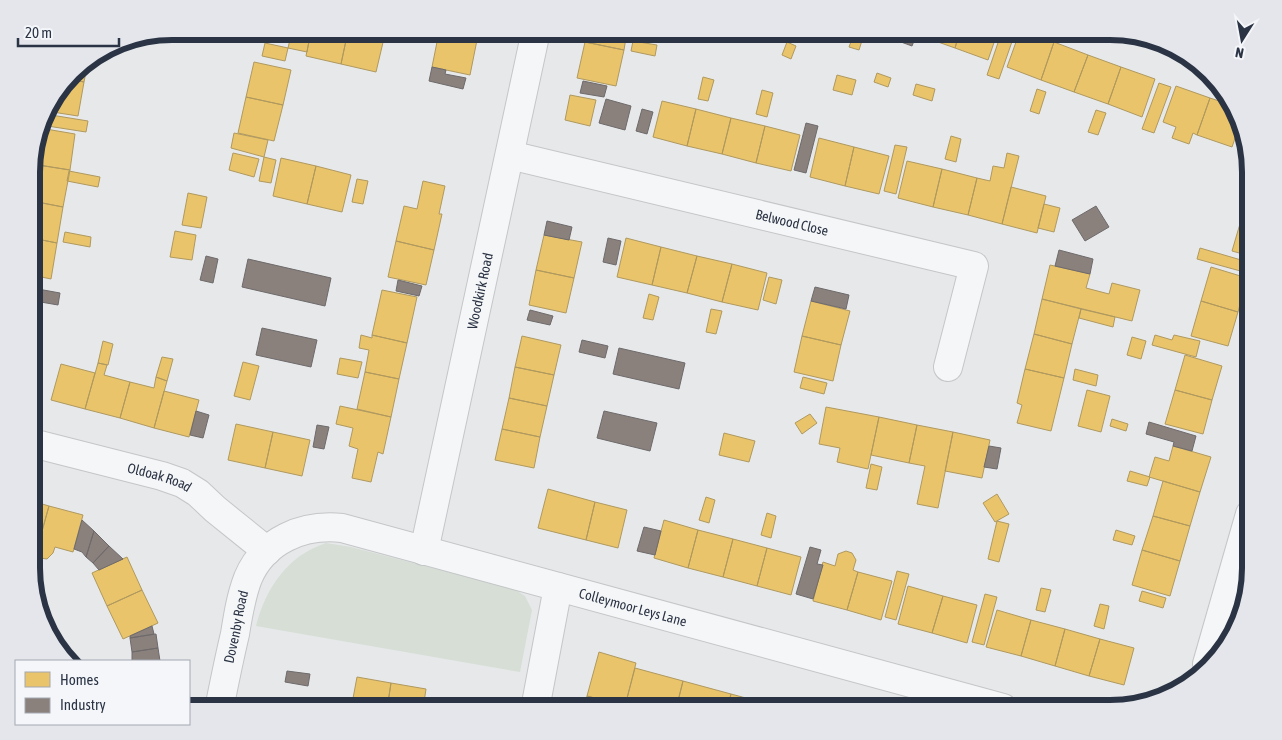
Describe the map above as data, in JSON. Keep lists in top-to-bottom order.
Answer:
{
  "streets": {
    "street": [
      "Belwood Close",
      "Woodkirk Road",
      "Oldoak Road",
      "Colleymoor Leys Lane",
      "Dovenby Road"
    ]
  },
  "crossings": [
    ["Belwood Close", "Woodkirk Road"],
    ["Woodkirk Road", "Colleymoor Leys Lane"],
    ["Oldoak Road", "Colleymoor Leys Lane"],
    ["Oldoak Road", "Dovenby Road"],
    ["Colleymoor Leys Lane", "Dovenby Road"]
  ],
  "legend": ["Homes", "Industry"],
  "scale_bar": "20 m",
  "north": "bottom"
}
